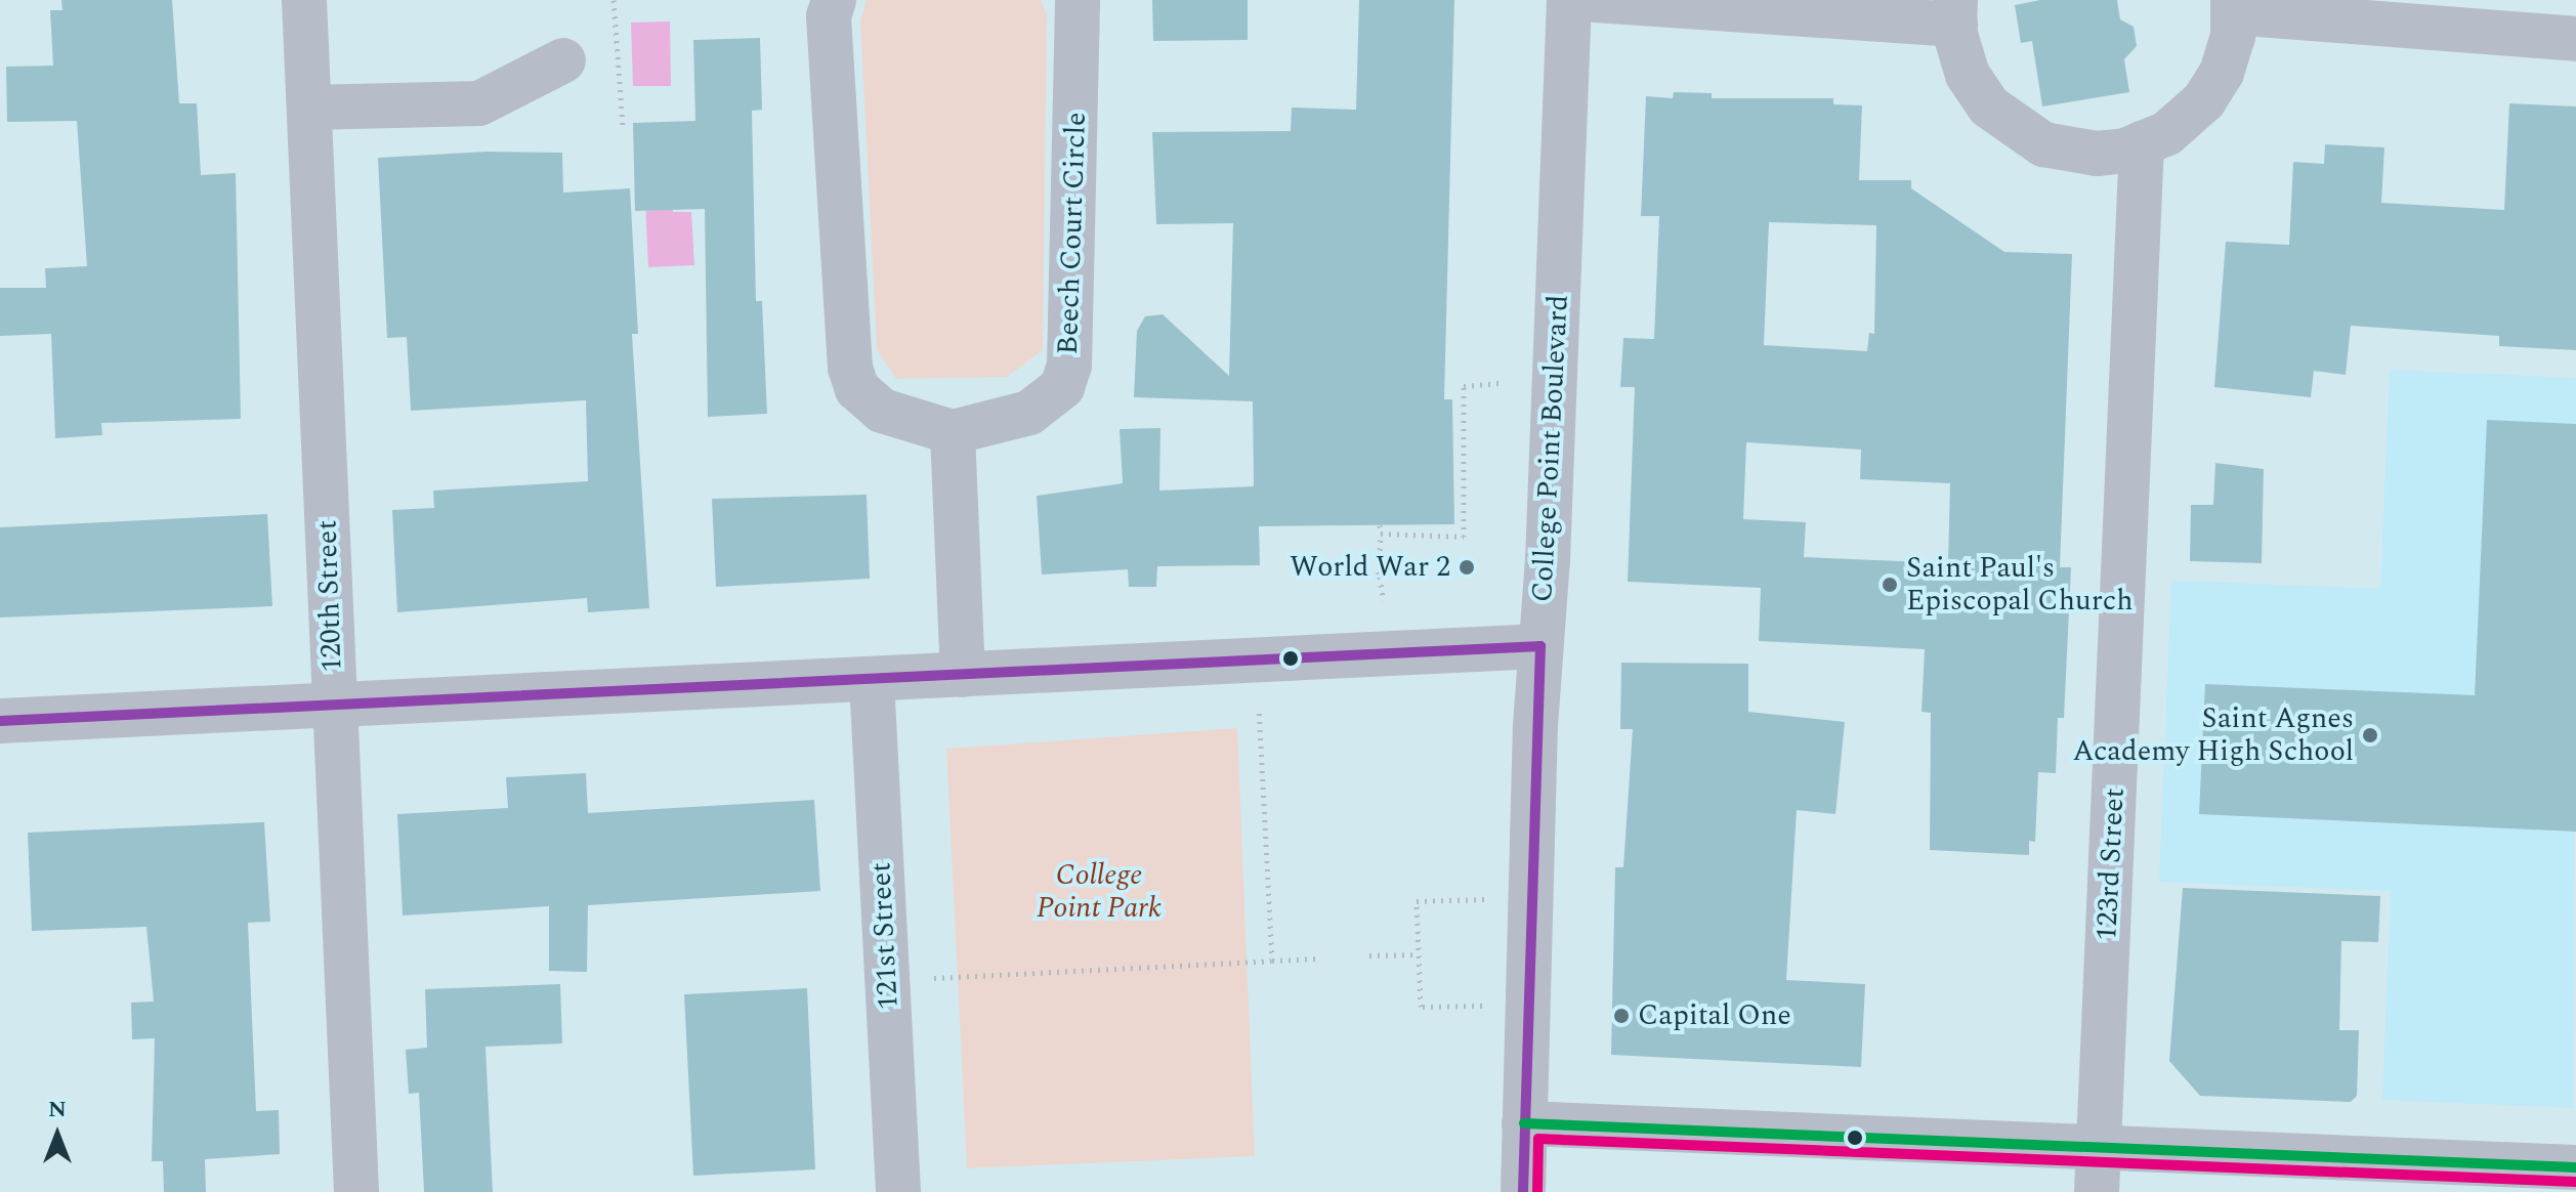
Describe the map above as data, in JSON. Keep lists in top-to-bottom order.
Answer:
{
  "streets": {
    "street": [
      "Beech Court Circle",
      "College Point Boulevard",
      "120th Street",
      "123rd Street",
      "121st Street"
    ]
  },
  "parks": ["College Point Park"],
  "places": [
    "World War 2",
    "Saint Paul's Episcopal Church",
    "Saint Agnes Academy High School",
    "Capital One"
  ],
  "north": "top"
}
